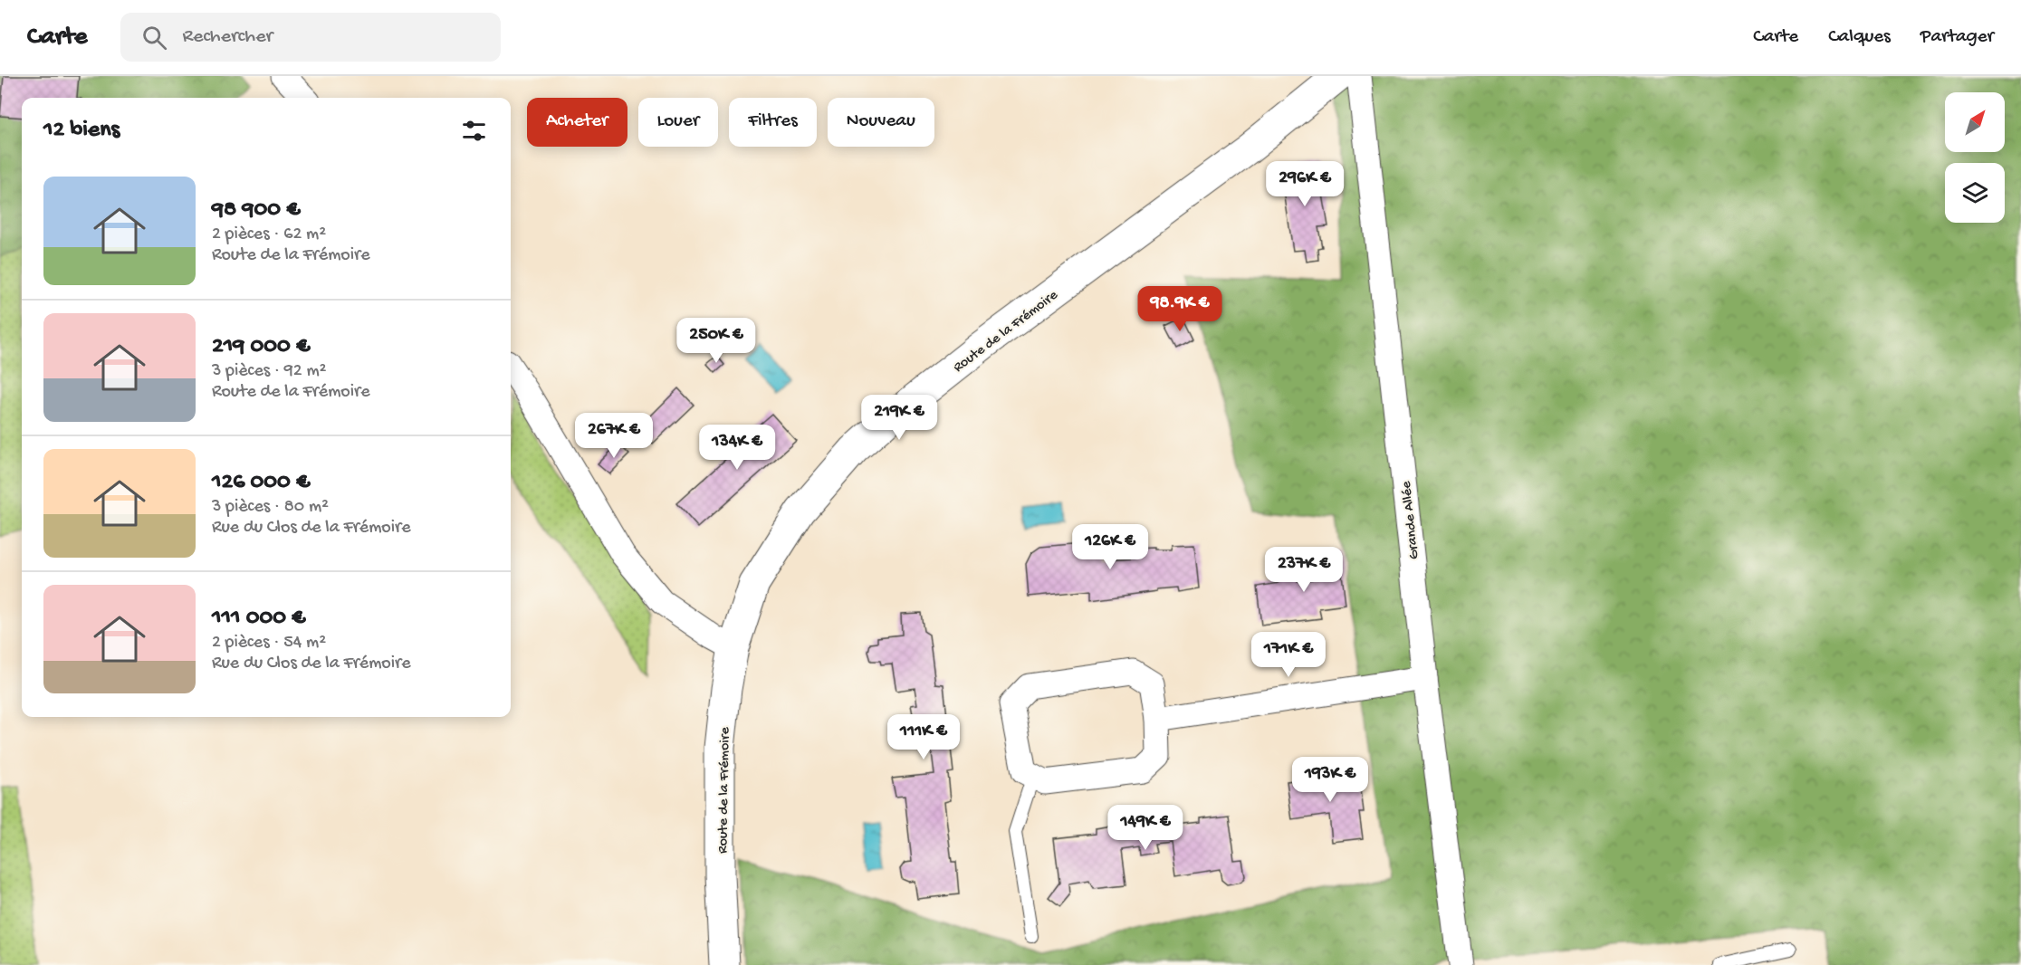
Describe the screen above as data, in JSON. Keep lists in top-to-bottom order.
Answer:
{
  "streets": {
    "street": ["Route de la Frémoire", "Grande Allée"]
  },
  "north": "top right",
  "page": {
    "header": "Carte",
    "search": "Rechercher",
    "nav": ["Carte", "Calques", "Partager"],
    "chip": [
      "Acheter",
      "Louer",
      "Filtres",
      "Nouveau"
    ],
    "heading": "12 biens",
    "price": [
      "296K €",
      "98.9K €",
      "250K €",
      "219K €",
      "267K €",
      "134K €",
      "126K €",
      "237K €",
      "171K €",
      "111K €",
      "193K €",
      "149K €"
    ],
    "list": [
      {
        "name": "98 900 €",
        "note": "2 pièces · 62 m² · Route de la Frémoire"
      },
      {
        "name": "219 000 €",
        "note": "3 pièces · 92 m² · Route de la Frémoire"
      },
      {
        "name": "126 000 €",
        "note": "3 pièces · 80 m² · Rue du Clos de la Frémoire"
      },
      {
        "name": "111 000 €",
        "note": "2 pièces · 54 m² · Rue du Clos de la Frémoire"
      }
    ]
  }
}
